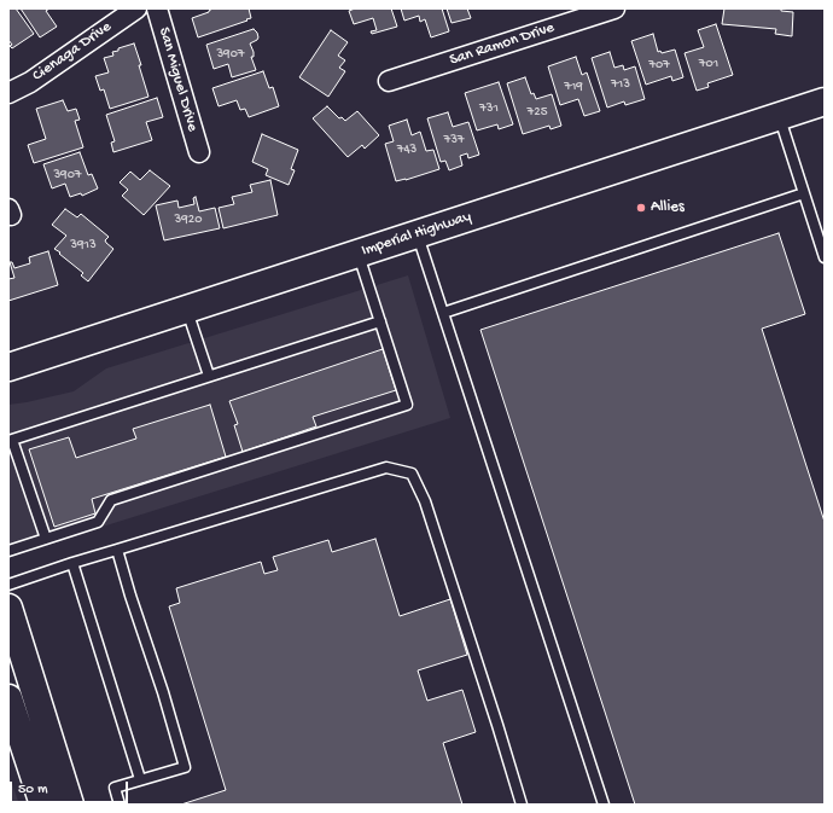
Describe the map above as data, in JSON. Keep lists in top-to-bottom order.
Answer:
{
  "streets": {
    "main road": ["Imperial Highway"],
    "street": ["San Ramon Drive", "Cienaga Drive", "San Miguel Drive"]
  },
  "places": ["Allies"],
  "house_numbers": [
    "3907",
    "701",
    "707",
    "713",
    "719",
    "731",
    "725",
    "737",
    "743",
    "3907",
    "3920",
    "3913"
  ],
  "scale_bar": "50 m"
}
